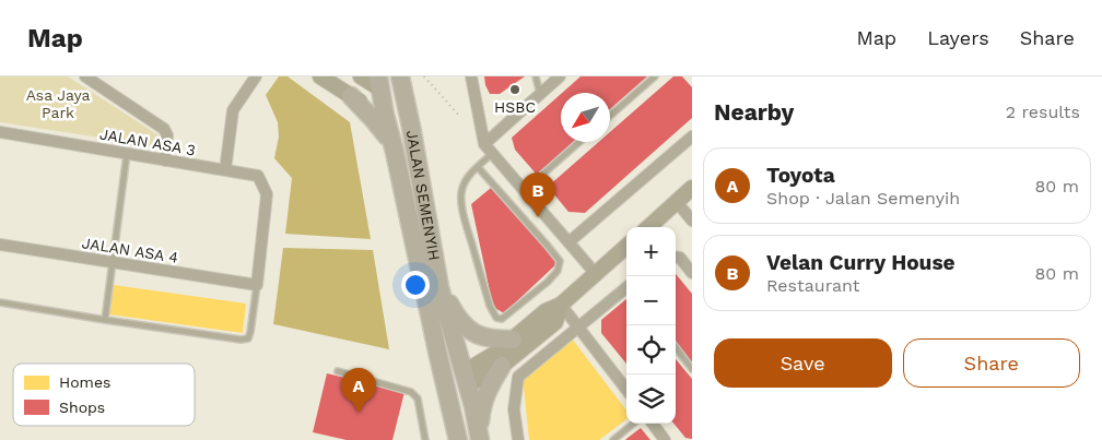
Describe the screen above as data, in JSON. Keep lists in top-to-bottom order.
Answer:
{
  "streets": {
    "main road": ["JALAN SEMENYIH"],
    "street": ["JALAN ASA 3", "JALAN ASA 4"]
  },
  "crossings": [
    ["JALAN ASA 3", "JALAN ASA 4"]
  ],
  "parks": ["Asa Jaya Park"],
  "places": ["HSBC"],
  "legend": ["Homes", "Shops"],
  "north": "bottom left",
  "page": {
    "header": "Map",
    "nav": ["Map", "Layers", "Share"],
    "heading": ["Nearby", "2 results"],
    "list": [
      {
        "mark": "A",
        "name": "Toyota",
        "note": "Shop · Jalan Semenyih",
        "value": "80 m"
      },
      {
        "mark": "B",
        "name": "Velan Curry House",
        "note": "Restaurant",
        "value": "80 m"
      }
    ],
    "pins": ["B", "A"],
    "map_buttons": ["+", "−"],
    "buttons": ["Save", "Share"]
  }
}
